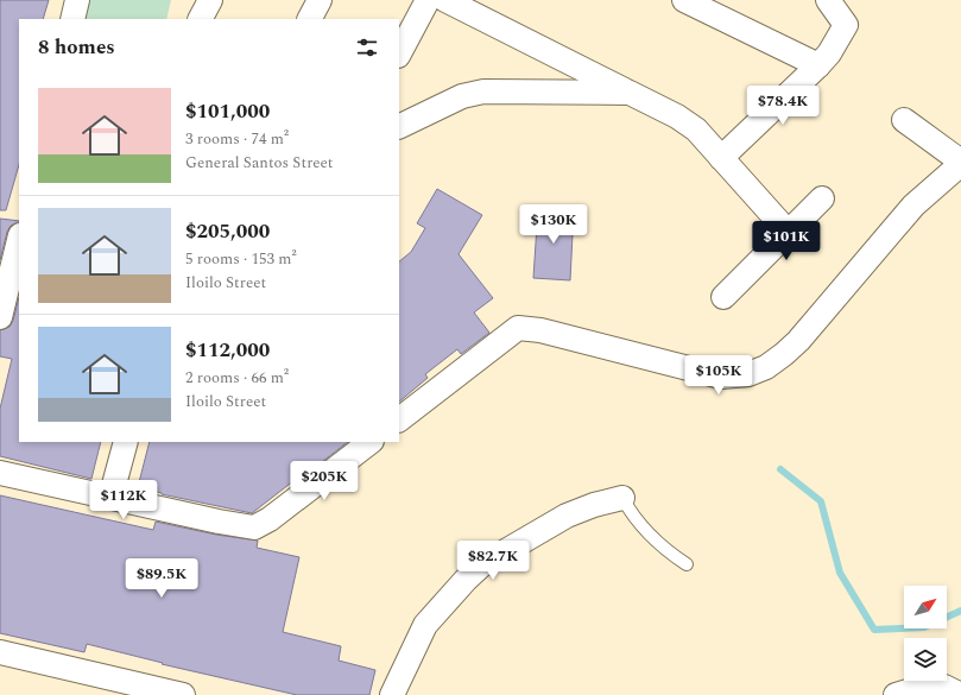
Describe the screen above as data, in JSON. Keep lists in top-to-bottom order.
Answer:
{
  "north": "top right",
  "page": {
    "heading": "8 homes",
    "list": [
      {
        "name": "$101,000",
        "note": "3 rooms · 74 m² · General Santos Street"
      },
      {
        "name": "$205,000",
        "note": "5 rooms · 153 m² · Iloilo Street"
      },
      {
        "name": "$112,000",
        "note": "2 rooms · 66 m² · Iloilo Street"
      }
    ],
    "price": [
      "$78.4K",
      "$130K",
      "$101K",
      "$105K",
      "$205K",
      "$112K",
      "$82.7K",
      "$89.5K"
    ]
  }
}
